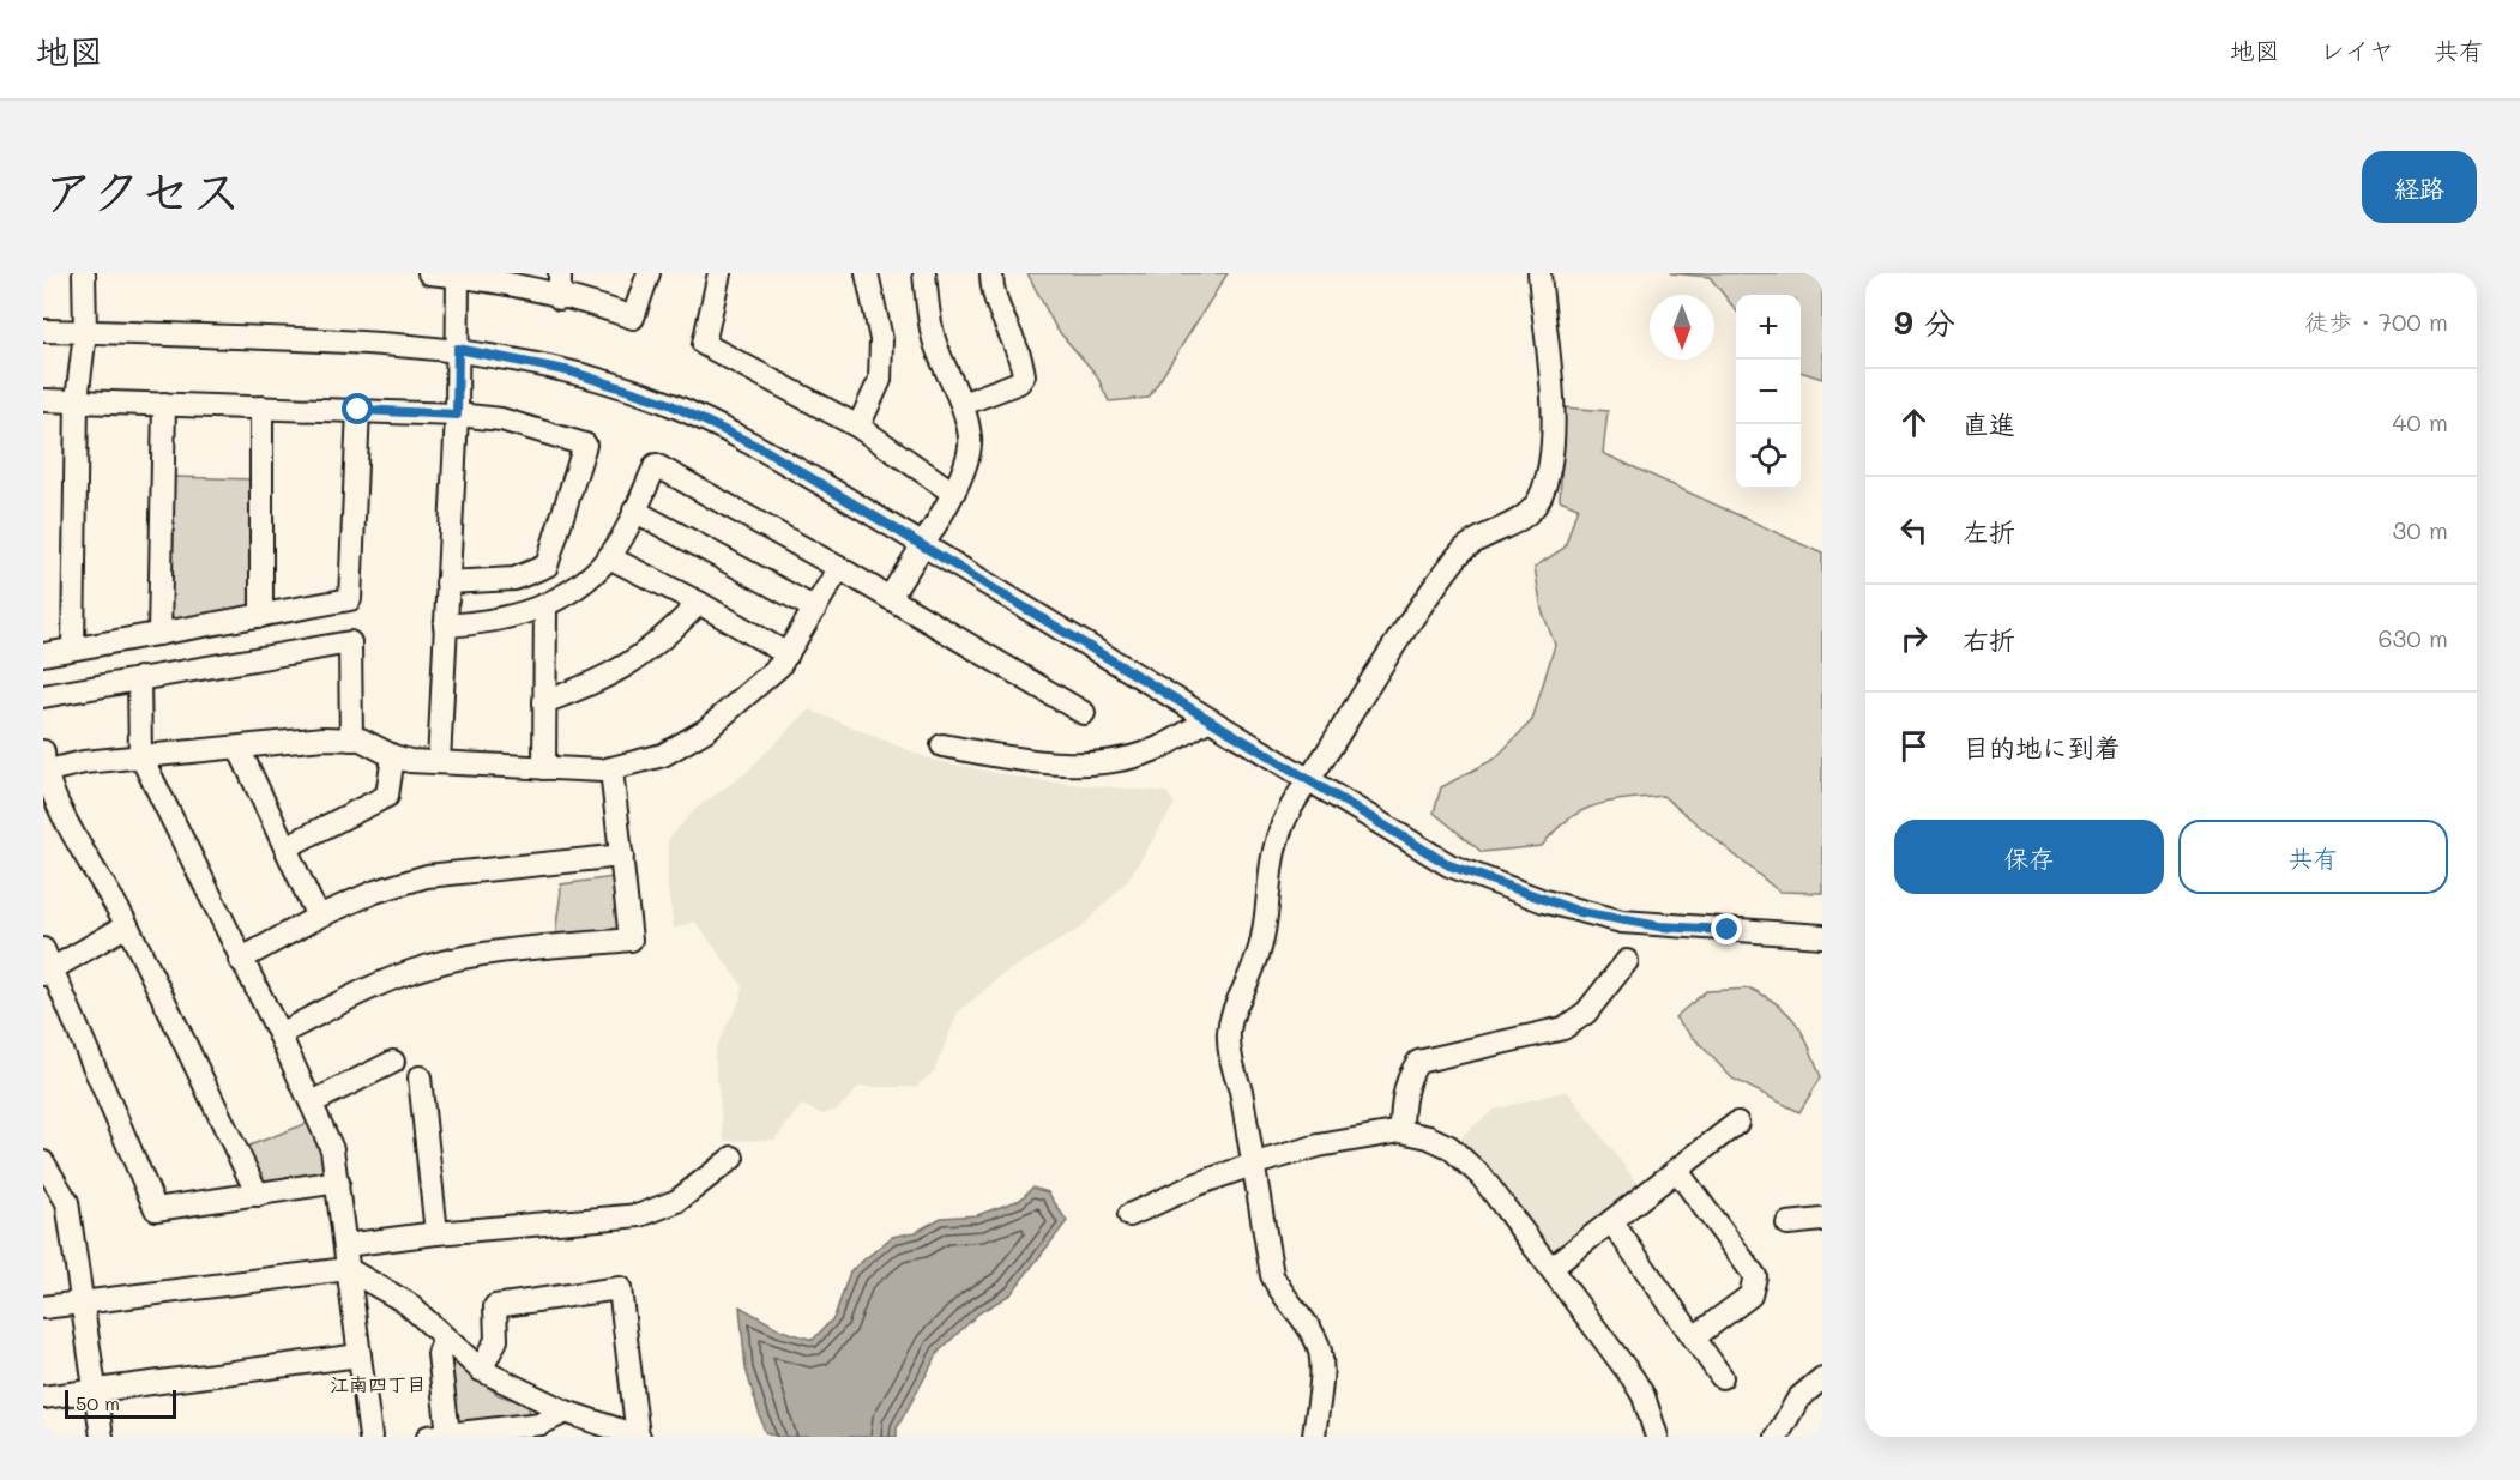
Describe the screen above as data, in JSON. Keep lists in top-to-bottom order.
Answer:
{
  "districts": ["江南四丁目"],
  "scale_bar": "50 m",
  "north": "bottom",
  "page": {
    "header": "地図",
    "nav": ["地図", "レイヤ", "共有"],
    "title": "アクセス",
    "buttons": [
      "経路",
      ["保存", "共有"]
    ],
    "heading": ["9 分", "徒歩 · 700 m"],
    "map_buttons": ["+", "−"],
    "list": [
      ["直進", "40 m"],
      ["左折", "30 m"],
      ["右折", "630 m"],
      "目的地に到着"
    ],
    "scale": "50 m"
  }
}
